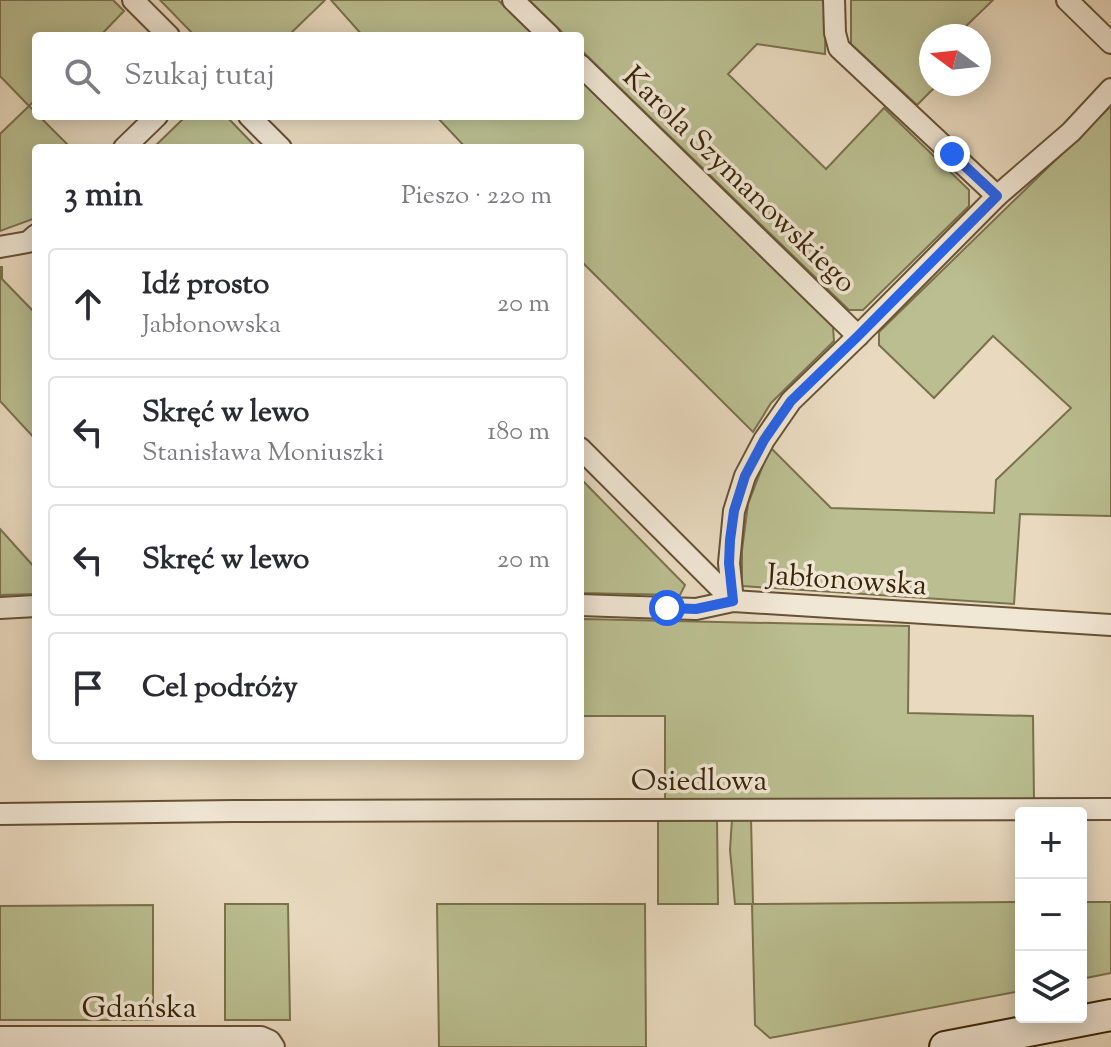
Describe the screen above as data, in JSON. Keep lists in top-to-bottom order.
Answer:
{
  "streets": {
    "street": [
      "Karola Szymanowskiego",
      "Jabłonowska",
      "Osiedlowa",
      "Gdańska"
    ]
  },
  "north": "left",
  "page": {
    "search": "Szukaj tutaj",
    "heading": ["3 min", "Pieszo · 220 m"],
    "list": [
      ["Idź prosto", "Jabłonowska", "20 m"],
      ["Skręć w lewo", "Stanisława Moniuszki", "180 m"],
      ["Skręć w lewo", "20 m"],
      "Cel podróży"
    ],
    "map_buttons": ["+", "−"]
  }
}
